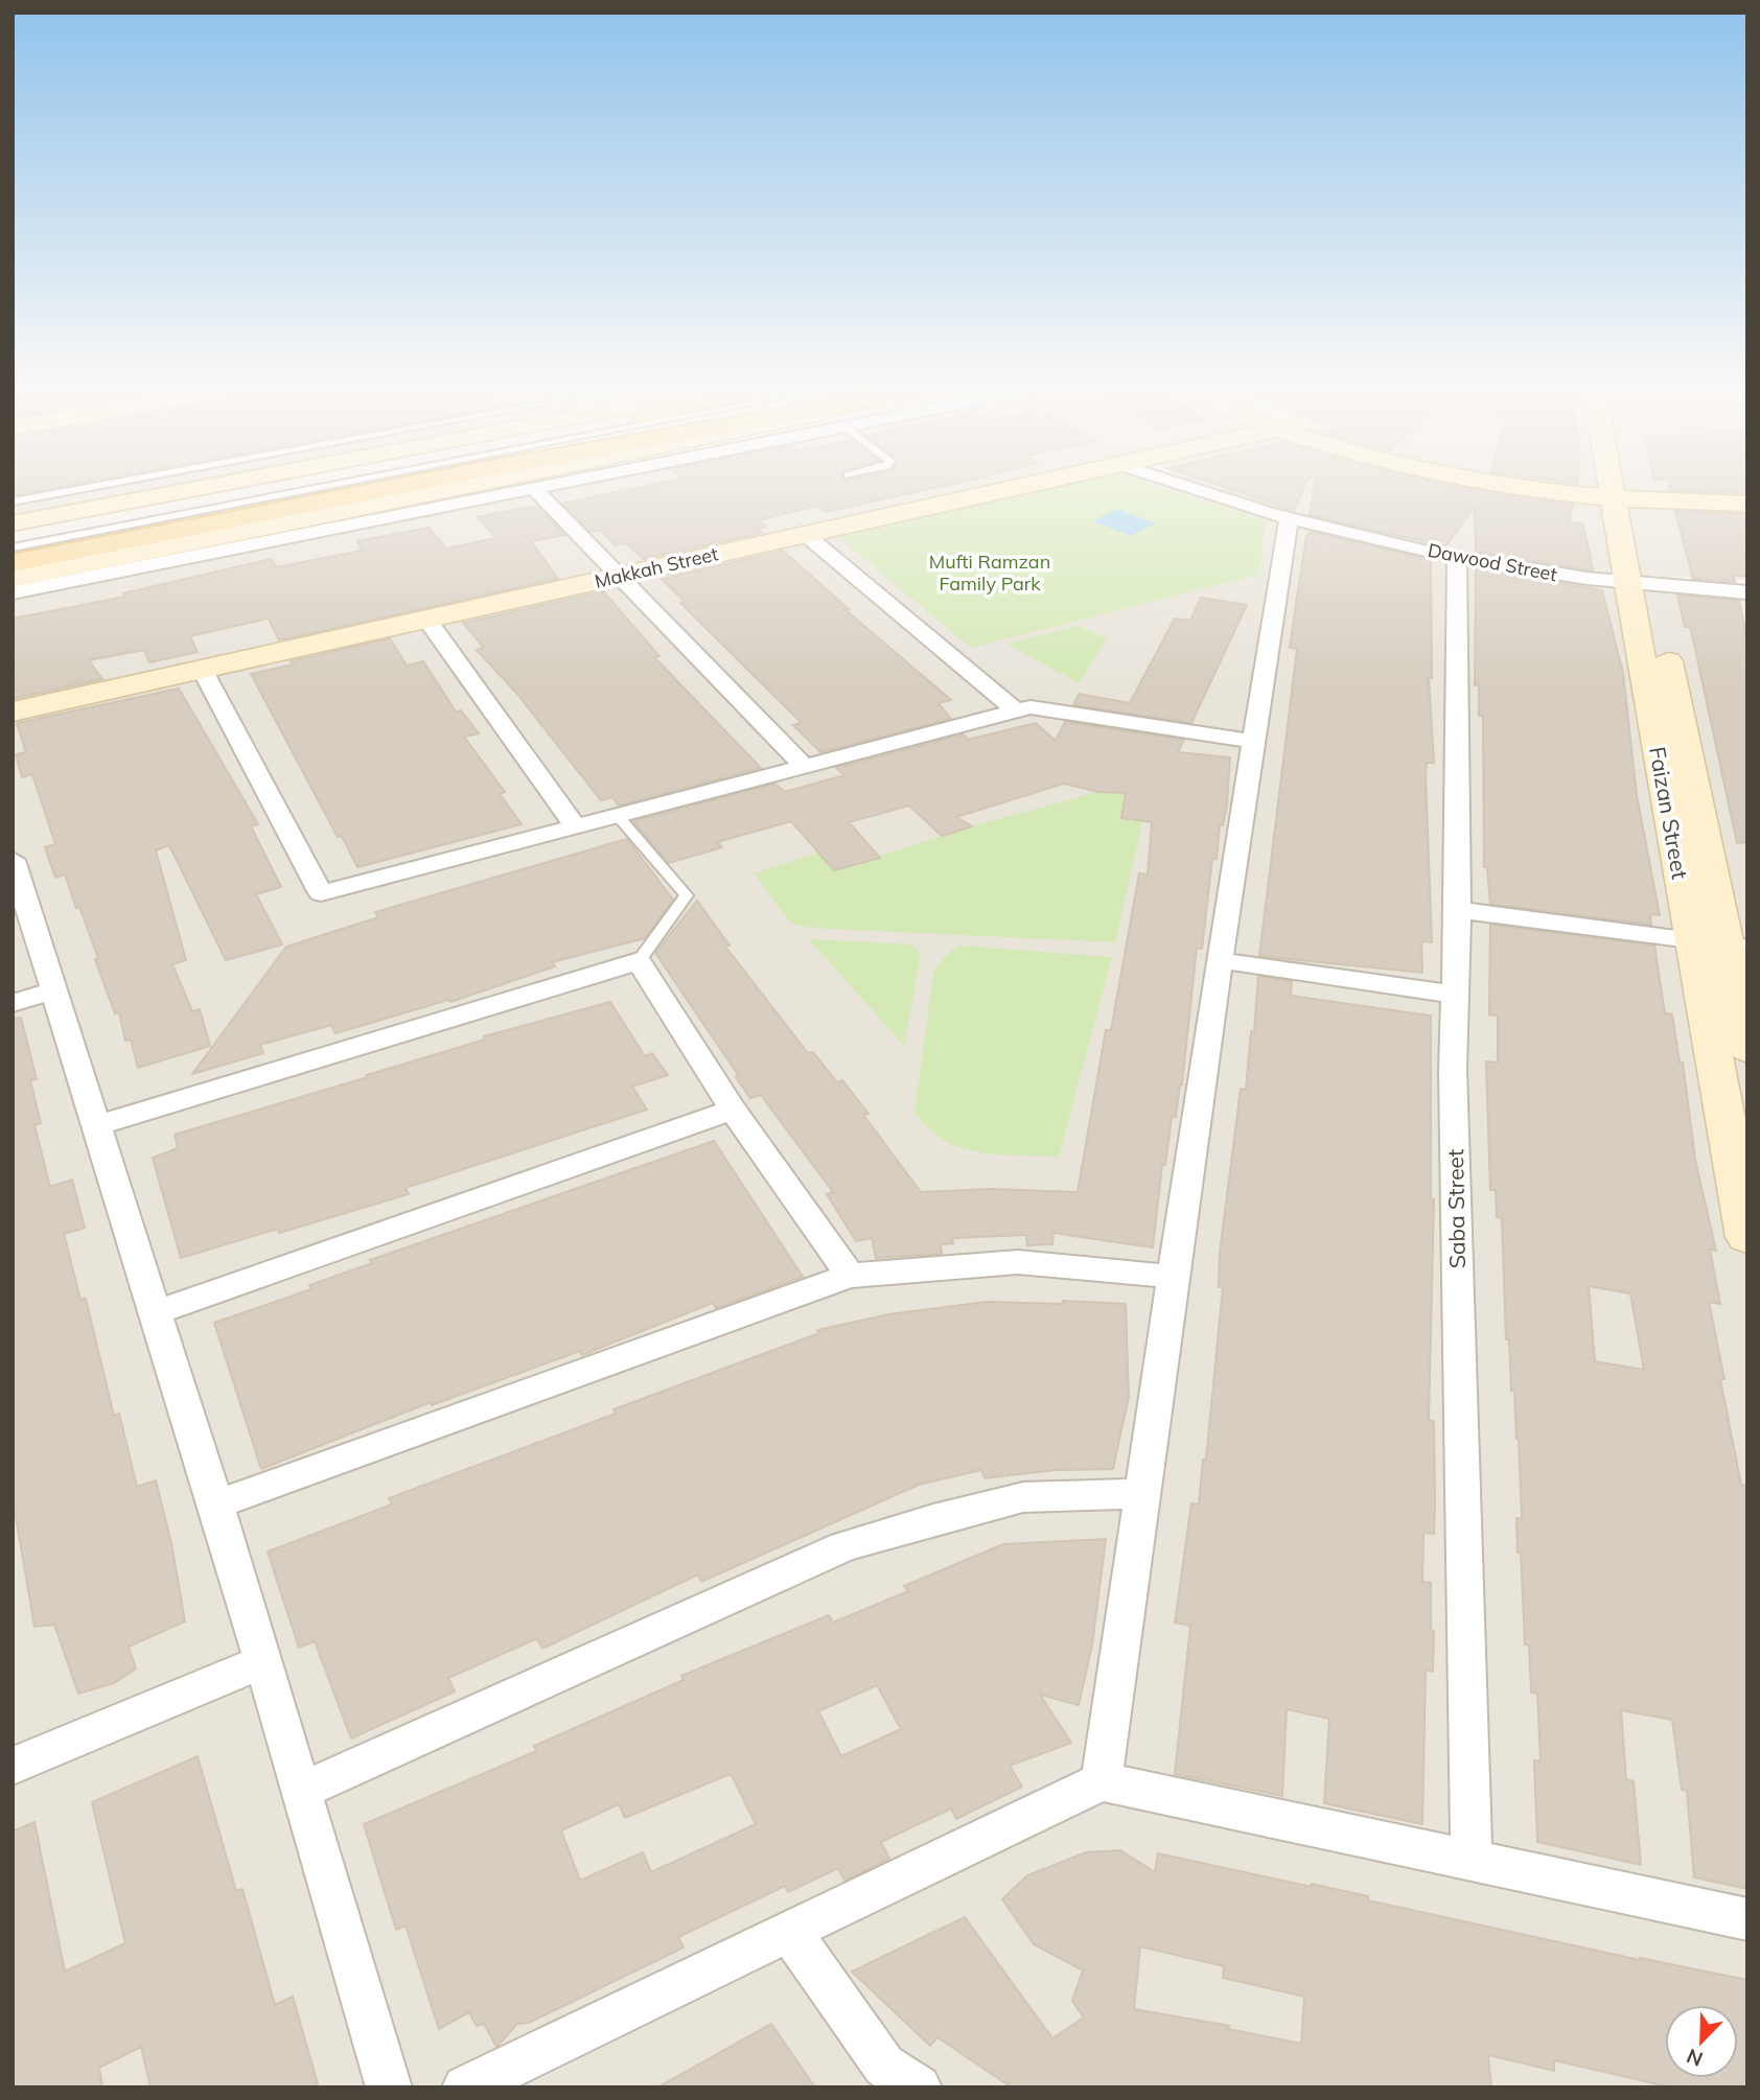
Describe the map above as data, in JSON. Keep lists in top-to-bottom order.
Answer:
{
  "streets": {
    "street": [
      "Dawood Street",
      "Makkah Street",
      "Faizan Street",
      "Saba Street"
    ]
  },
  "crossings": [
    ["Dawood Street", "Faizan Street"],
    ["Dawood Street", "Saba Street"]
  ],
  "parks": ["Mufti Ramzan Family Park"],
  "north": "bottom left"
}
